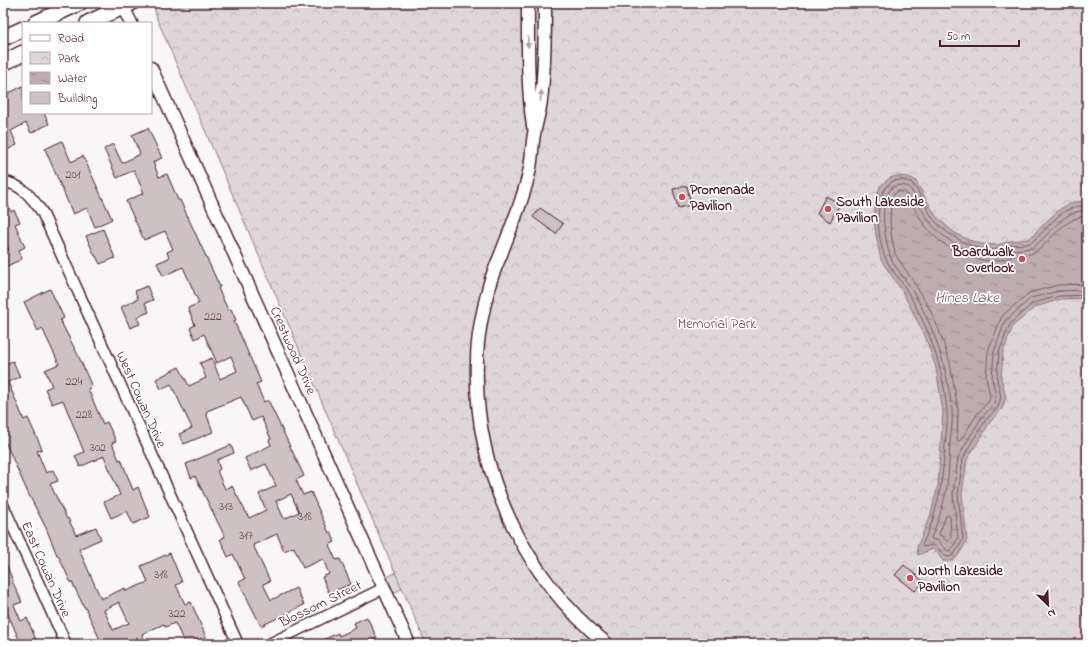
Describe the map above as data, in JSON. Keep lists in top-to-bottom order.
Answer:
{
  "streets": {
    "street": [
      "Crestwood Drive",
      "West Cowan Drive",
      "East Cowan Drive",
      "Blossom Street"
    ]
  },
  "crossings": [
    ["Crestwood Drive", "Blossom Street"]
  ],
  "water": ["Hines Lake"],
  "parks": ["Memorial Park"],
  "places": [
    "Promenade Pavilion",
    "South Lakeside Pavilion",
    "Boardwalk Overlook",
    "North Lakeside Pavilion"
  ],
  "house_numbers": [
    "201",
    "222",
    "224",
    "228",
    "302",
    "313",
    "318",
    "317",
    "318",
    "322"
  ],
  "legend": [
    "Road",
    "Park",
    "Water",
    "Building"
  ],
  "scale_bar": "50 m",
  "north": "bottom right"
}
